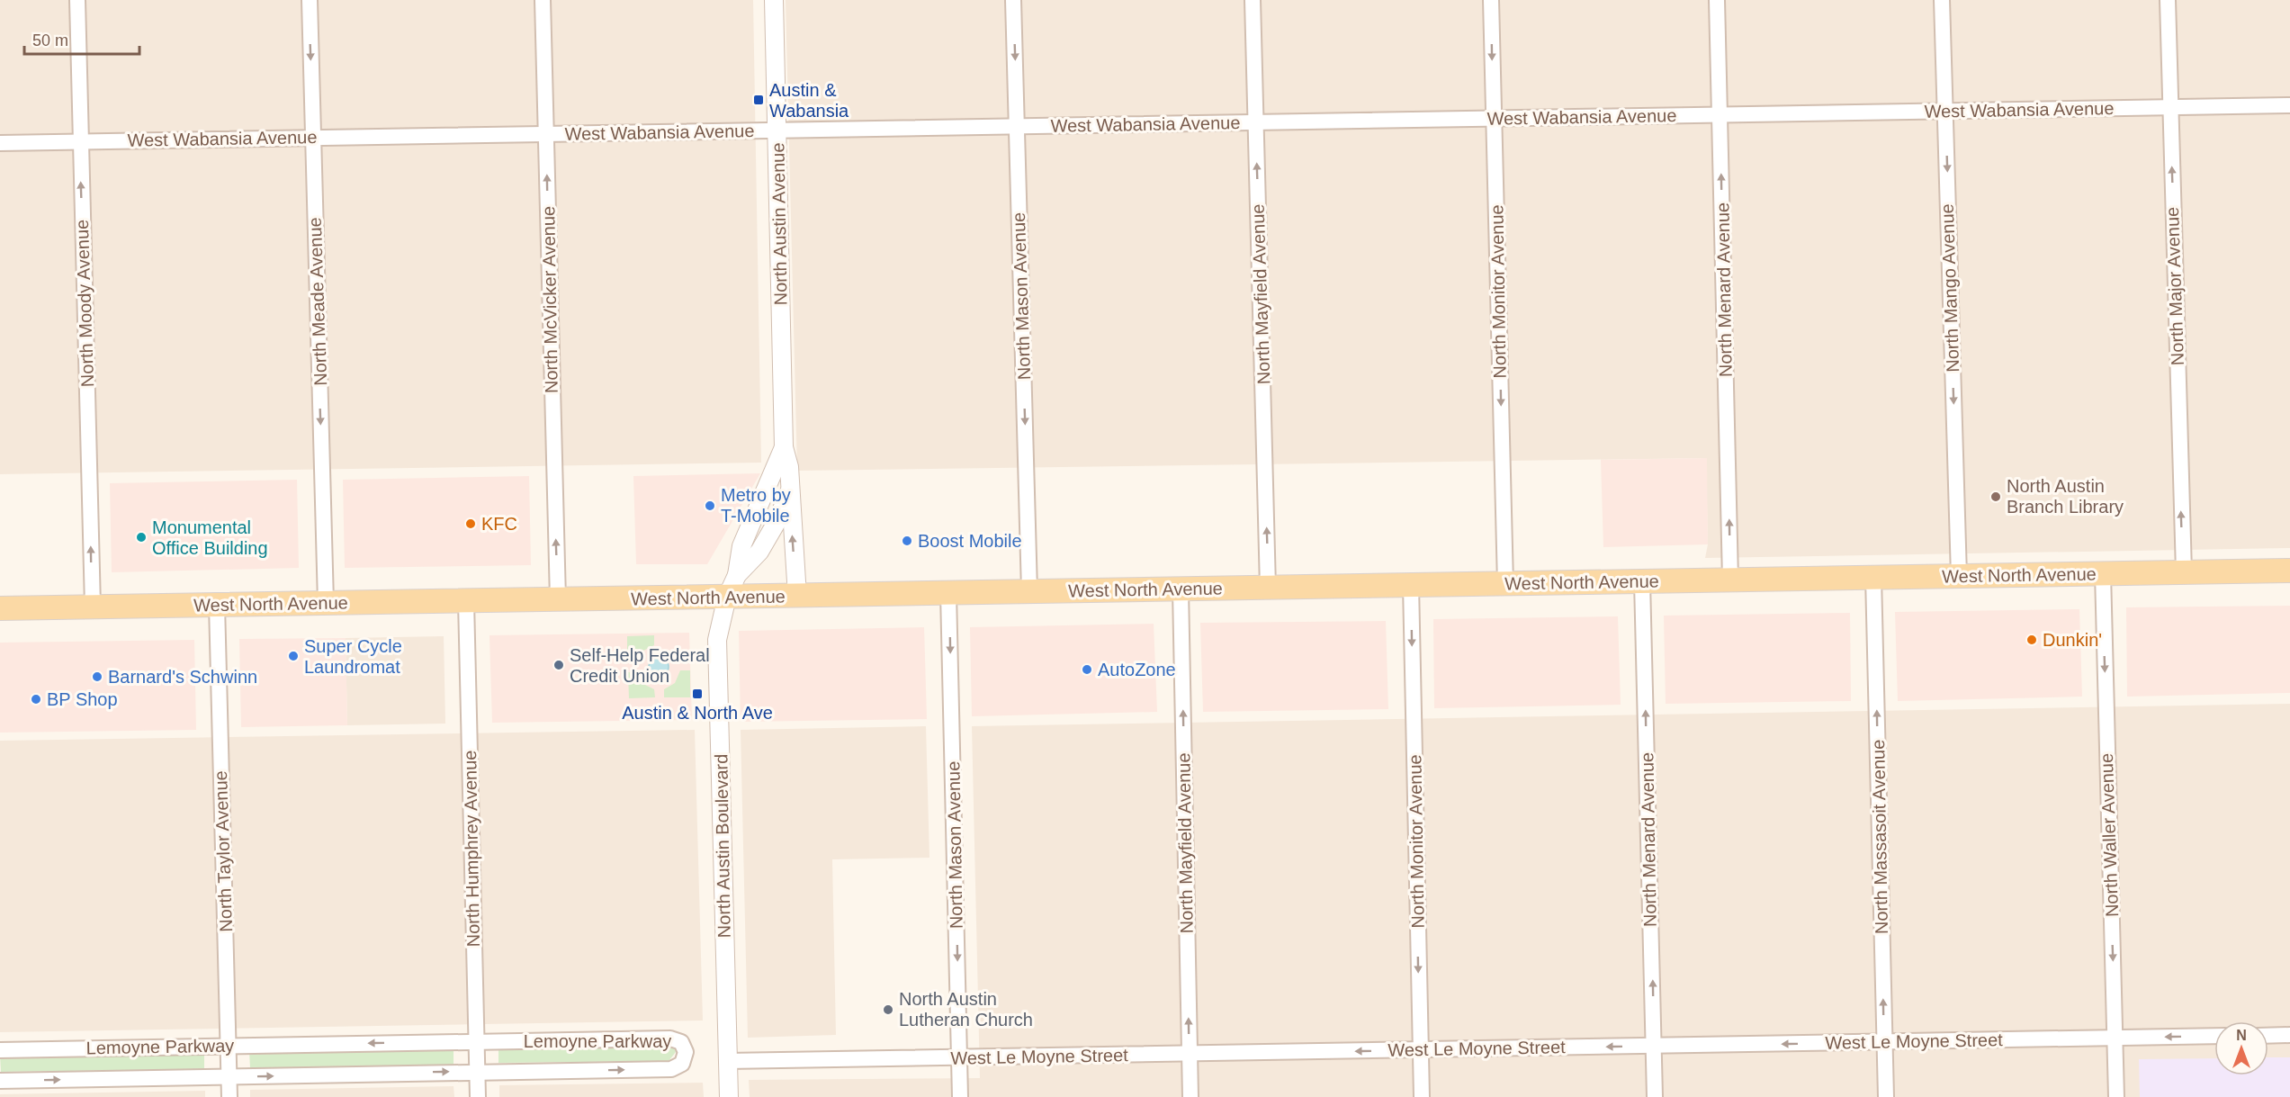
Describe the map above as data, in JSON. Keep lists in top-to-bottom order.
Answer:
{
  "streets": {
    "main road": ["West North Avenue"],
    "street": [
      "West Wabansia Avenue",
      "North Austin Avenue",
      "North Major Avenue",
      "North Mango Avenue",
      "North Menard Avenue",
      "North Monitor Avenue",
      "North Mayfield Avenue",
      "North Mason Avenue",
      "North McVicker Avenue",
      "North Meade Avenue",
      "North Moody Avenue",
      "North Waller Avenue",
      "North Massasoit Avenue",
      "North Austin Boulevard",
      "North Humphrey Avenue",
      "North Taylor Avenue",
      "Lemoyne Parkway",
      "West Le Moyne Street"
    ]
  },
  "crossings": [
    ["West Wabansia Avenue", "North Austin Avenue"],
    ["West Wabansia Avenue", "North Major Avenue"],
    ["West Wabansia Avenue", "North Mango Avenue"],
    ["West Wabansia Avenue", "North Menard Avenue"],
    ["West Wabansia Avenue", "North Monitor Avenue"],
    ["West Wabansia Avenue", "North Mayfield Avenue"],
    ["West Wabansia Avenue", "North Mason Avenue"],
    ["West Wabansia Avenue", "North McVicker Avenue"],
    ["West Wabansia Avenue", "North Meade Avenue"],
    ["West Wabansia Avenue", "North Moody Avenue"],
    ["North Austin Avenue", "West North Avenue"],
    ["North Austin Avenue", "North Austin Boulevard"],
    ["North Major Avenue", "West North Avenue"],
    ["North Mango Avenue", "West North Avenue"],
    ["North Menard Avenue", "West North Avenue"],
    ["North Menard Avenue", "West Le Moyne Street"],
    ["North Monitor Avenue", "West North Avenue"],
    ["North Monitor Avenue", "West Le Moyne Street"],
    ["North Mayfield Avenue", "West North Avenue"],
    ["North Mayfield Avenue", "West Le Moyne Street"],
    ["North Mason Avenue", "West North Avenue"],
    ["North Mason Avenue", "West Le Moyne Street"],
    ["North McVicker Avenue", "West North Avenue"],
    ["North Meade Avenue", "West North Avenue"],
    ["North Moody Avenue", "West North Avenue"],
    ["West North Avenue", "North Waller Avenue"],
    ["West North Avenue", "North Massasoit Avenue"],
    ["West North Avenue", "North Austin Boulevard"],
    ["West North Avenue", "North Humphrey Avenue"],
    ["West North Avenue", "North Taylor Avenue"],
    ["North Waller Avenue", "West Le Moyne Street"],
    ["North Massasoit Avenue", "West Le Moyne Street"],
    ["North Austin Boulevard", "West Le Moyne Street"],
    ["North Humphrey Avenue", "Lemoyne Parkway"],
    ["North Taylor Avenue", "Lemoyne Parkway"]
  ],
  "one_way": [
    "North Major Avenue",
    "North Mango Avenue",
    "North Menard Avenue",
    "North Monitor Avenue",
    "North Mayfield Avenue",
    "North Mason Avenue",
    "North McVicker Avenue",
    "North Meade Avenue",
    "North Moody Avenue",
    "North Waller Avenue",
    "North Massasoit Avenue",
    "West Le Moyne Street"
  ],
  "places": {
    "transit": ["Austin & Wabansia", "Austin & North Ave"],
    "other": [
      "North Austin Branch Library",
      "Metro by T-Mobile",
      "KFC",
      "Monumental Office Building",
      "Boost Mobile",
      "Dunkin'",
      "Super Cycle Laundromat",
      "Self-Help Federal Credit Union",
      "AutoZone",
      "Barnard's Schwinn",
      "BP Shop",
      "North Austin Lutheran Church"
    ]
  },
  "scale_bar": "50 m",
  "north": "top"
}
